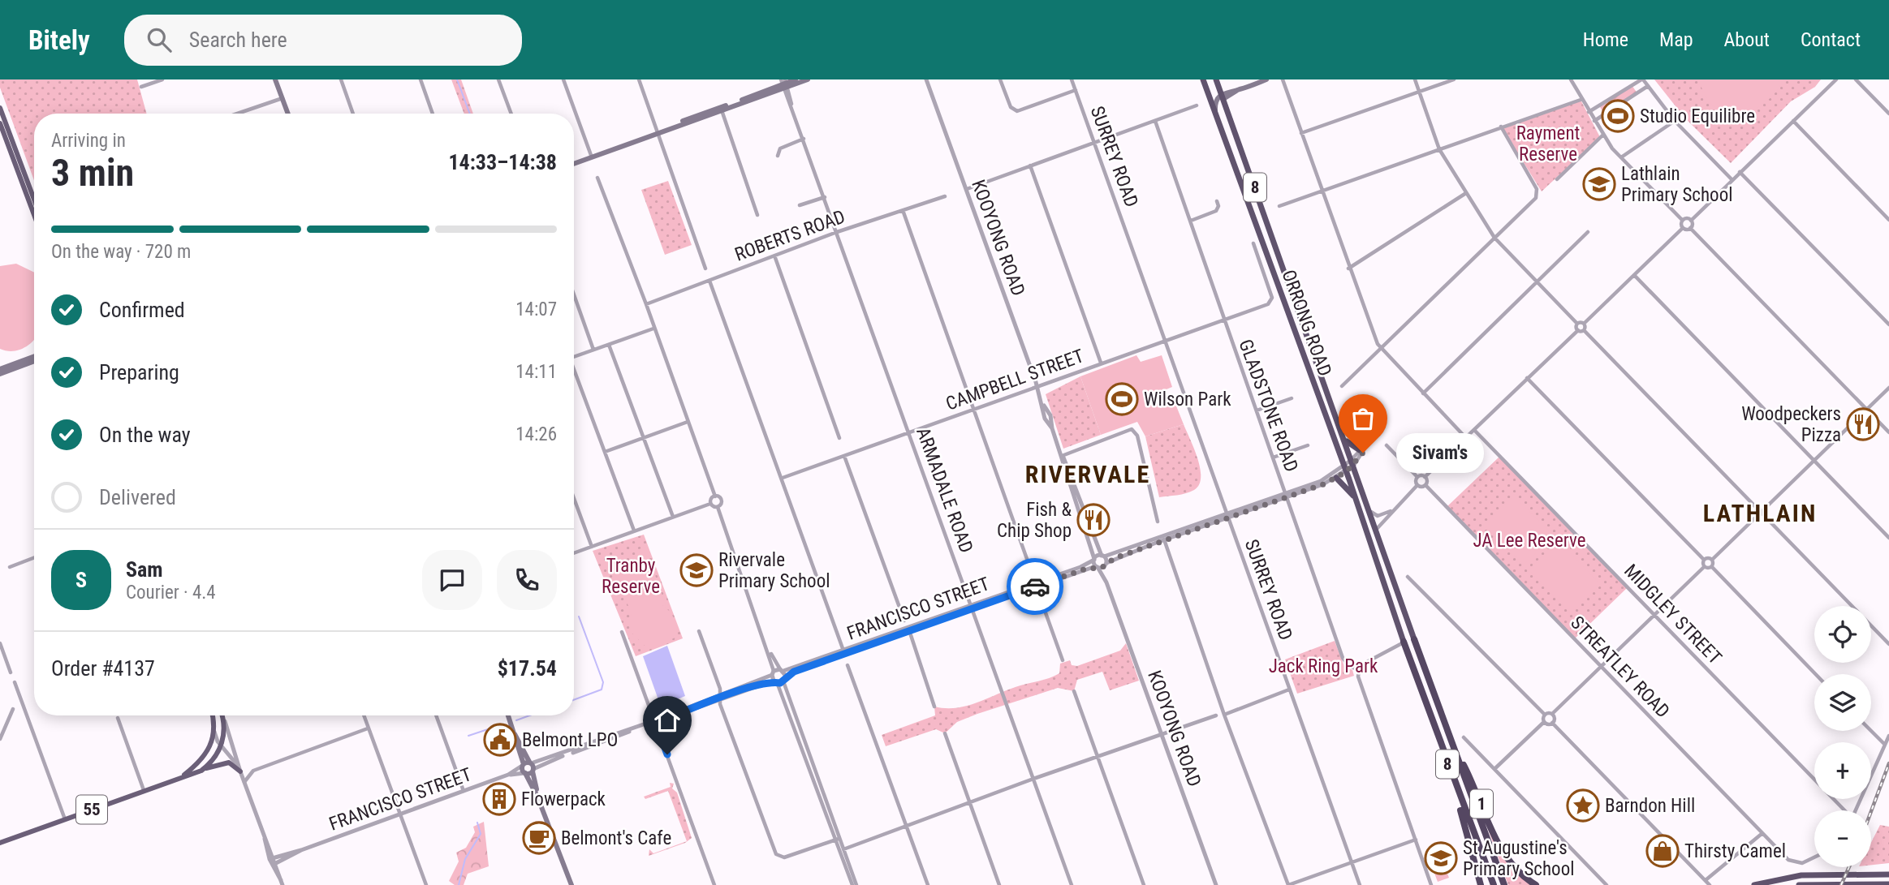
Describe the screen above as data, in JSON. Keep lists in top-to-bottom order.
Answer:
{
  "streets": {
    "highway": ["8", "ORRONG ROAD", "1"],
    "main road": ["55"],
    "street": [
      "SURREY ROAD",
      "ROBERTS ROAD",
      "KOOYONG ROAD",
      "CAMPBELL STREET",
      "GLADSTONE ROAD",
      "ARMADALE ROAD",
      "FRANCISCO STREET",
      "MIDGLEY STREET",
      "STREATLEY ROAD"
    ]
  },
  "crossings": [
    ["SURREY ROAD", "CAMPBELL STREET"],
    ["8", "ORRONG ROAD"],
    ["8", "1"],
    ["ROBERTS ROAD", "ARMADALE ROAD"],
    ["KOOYONG ROAD", "CAMPBELL STREET"],
    ["KOOYONG ROAD", "FRANCISCO STREET"],
    ["CAMPBELL STREET", "GLADSTONE ROAD"],
    ["CAMPBELL STREET", "ARMADALE ROAD"],
    ["ARMADALE ROAD", "FRANCISCO STREET"]
  ],
  "districts": ["RIVERVALE", "LATHLAIN"],
  "parks": [
    "Rayment Reserve",
    "JA Lee Reserve",
    "Tranby Reserve",
    "Jack Ring Park"
  ],
  "places": {
    "sports": ["Studio Equilibre", "Wilson Park"],
    "school or university": ["Lathlain Primary School", "Rivervale Primary School", "St Augustine's Primary School"],
    "restaurant": ["Woodpeckers Pizza", "Fish & Chip Shop"],
    "other": ["Sivam's"],
    "public building": ["Belmont LPO"],
    "building": ["Flowerpack"],
    "place": ["Barndon Hill"],
    "cafe": ["Belmont's Cafe"],
    "shop": ["Thirsty Camel"]
  },
  "page": {
    "header": "Bitely",
    "search": "Search here",
    "nav": [
      "Home",
      "Map",
      "About",
      "Contact"
    ],
    "heading": ["3 min", "Arriving in", "14:33–14:38"],
    "panel": [
      "Sam",
      "Courier · 4.4",
      "Order #4137",
      "$17.54"
    ],
    "bar": "On the way · 720 m",
    "list": [
      ["Confirmed", "14:07"],
      ["Preparing", "14:11"],
      ["On the way", "14:26"],
      "Delivered"
    ],
    "bubble": "Sivam's",
    "round": "S",
    "map_buttons": ["+", "−"]
  }
}
